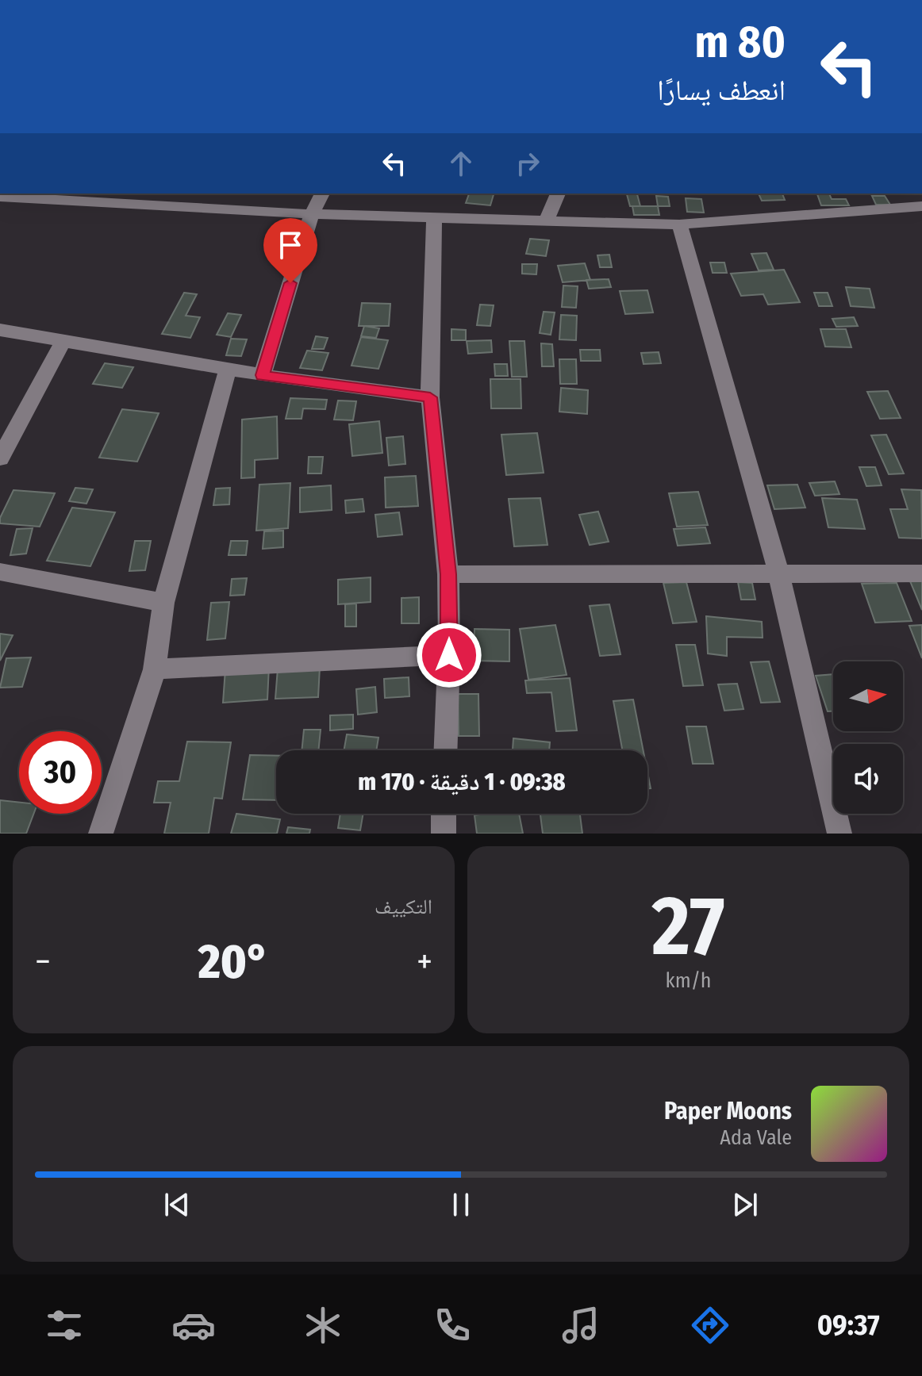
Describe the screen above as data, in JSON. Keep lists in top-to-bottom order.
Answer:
{
  "north": "right",
  "page": {
    "turn": ["80 m", "انعطف يسارًا"],
    "limit": "30",
    "trip": "09:38 · 1 دقيقة · 170 m",
    "tile": [
      ["27", "km/h"],
      "التكييف"
    ],
    "heat": ["−", "20°", "+"],
    "song": ["Paper Moons", "Ada Vale"],
    "tabs": "09:37"
  }
}
